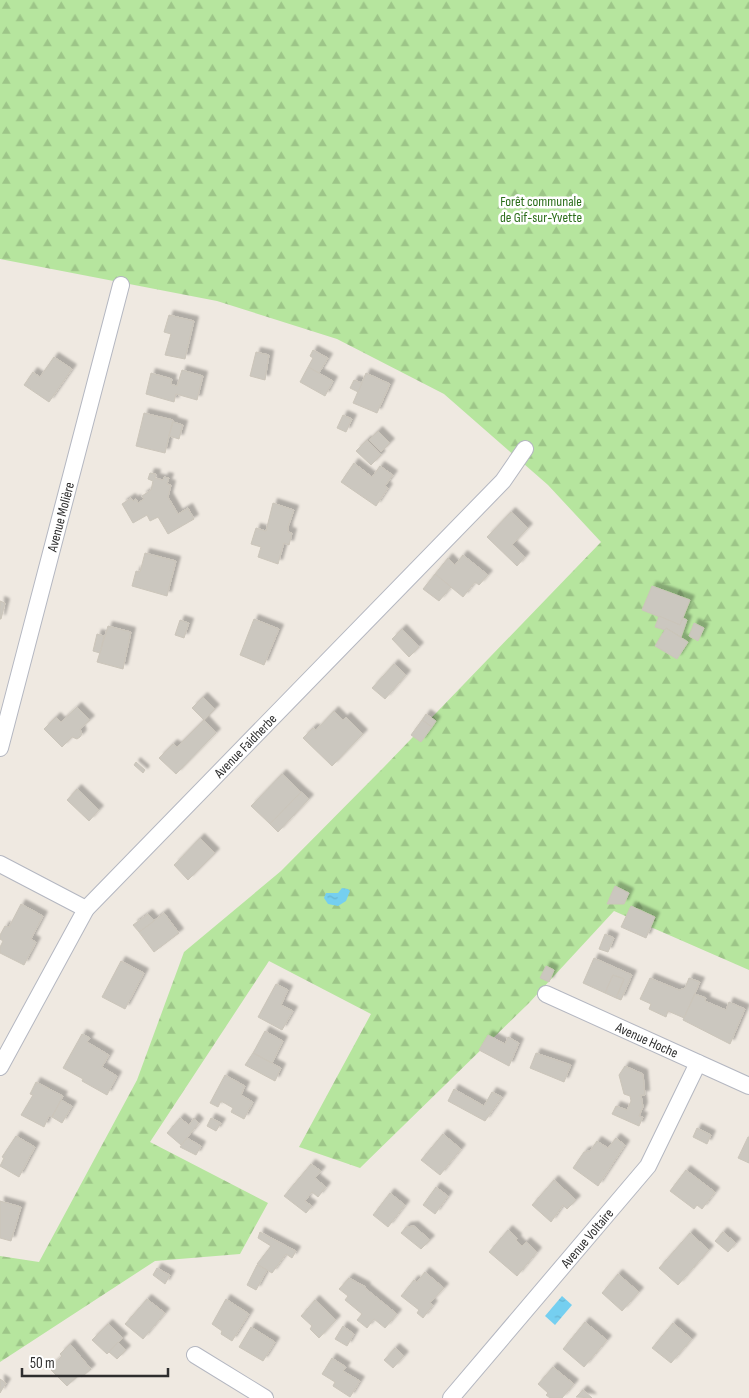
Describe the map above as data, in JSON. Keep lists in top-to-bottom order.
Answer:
{
  "streets": {
    "street": [
      "Avenue Molière",
      "Avenue Faidherbe",
      "Avenue Hoche",
      "Avenue Voltaire"
    ]
  },
  "crossings": [
    ["Avenue Hoche", "Avenue Voltaire"]
  ],
  "parks": ["Forêt communale de Gif-sur-Yvette"],
  "scale_bar": "50 m"
}
